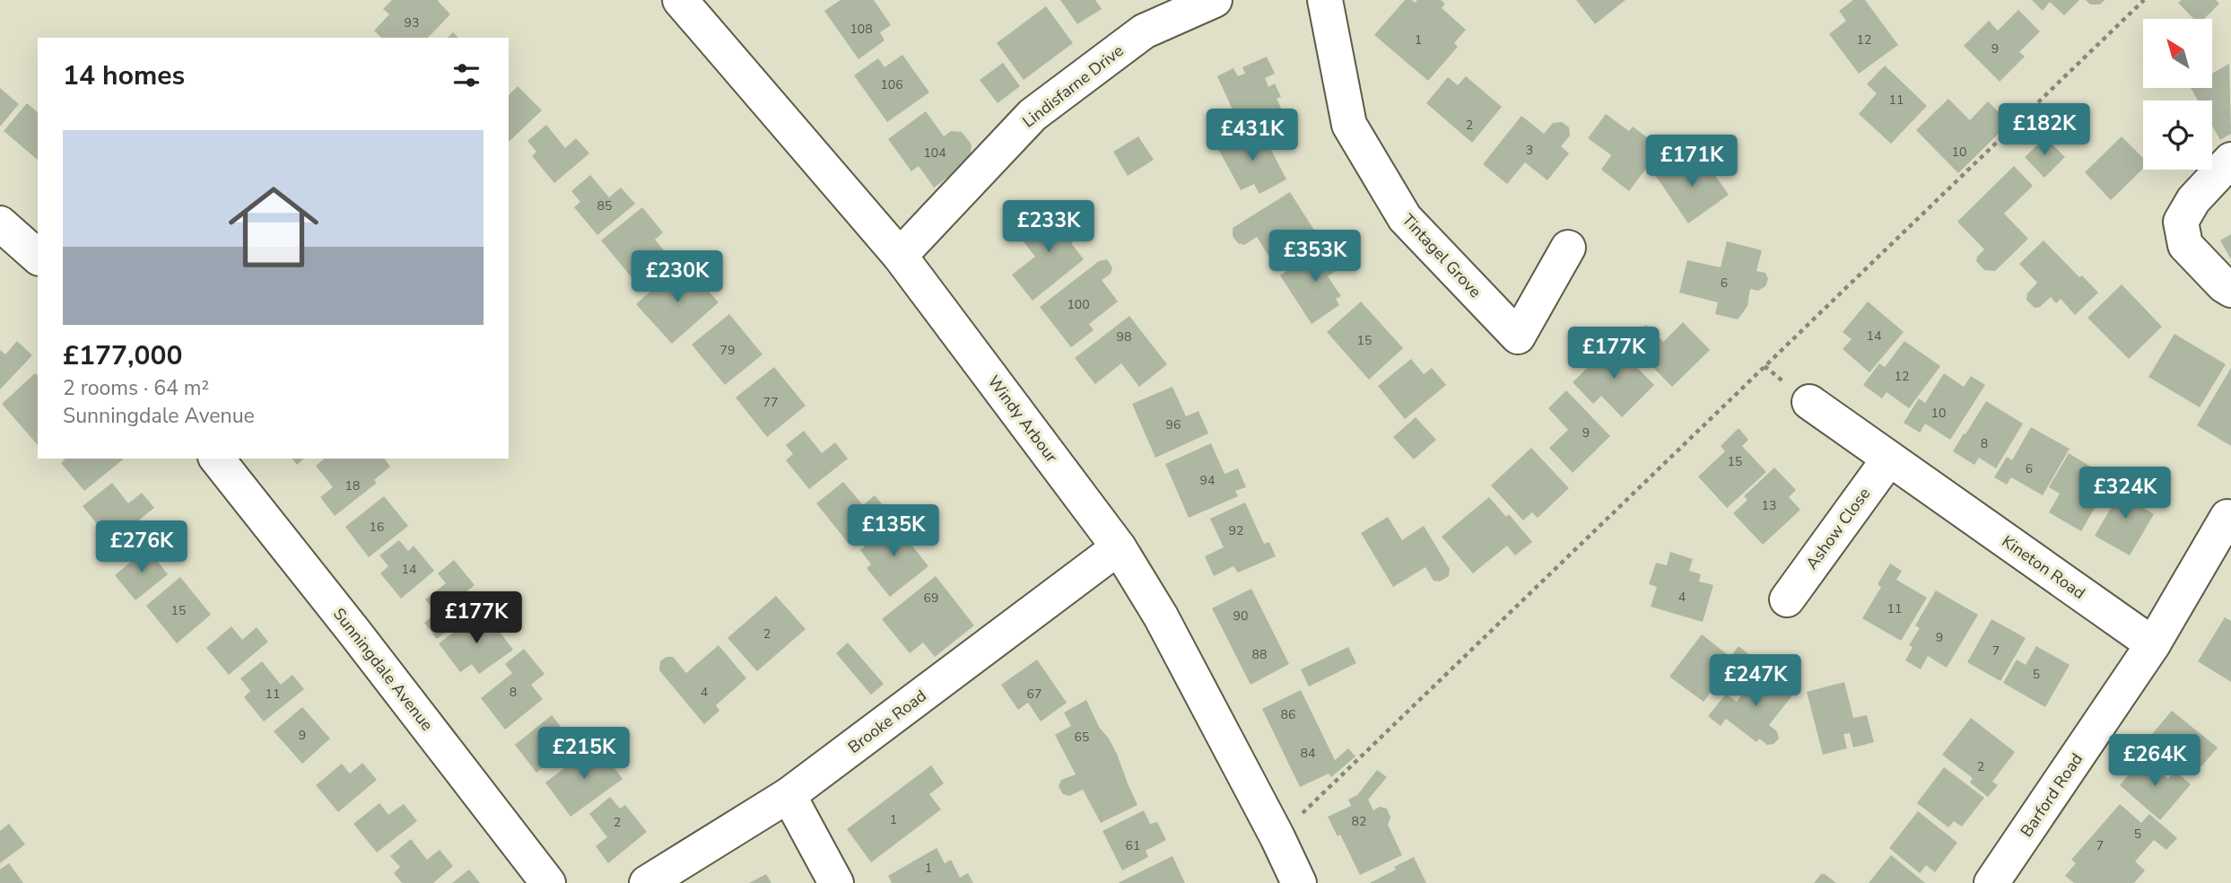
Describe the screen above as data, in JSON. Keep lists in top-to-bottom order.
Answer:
{
  "streets": {
    "street": [
      "Lindisfarne Drive",
      "Tintagel Grove",
      "Windy Arbour",
      "Ashow Close",
      "Kineton Road",
      "Sunningdale Avenue",
      "Brooke Road",
      "Barford Road"
    ]
  },
  "crossings": [
    ["Lindisfarne Drive", "Windy Arbour"],
    ["Windy Arbour", "Brooke Road"],
    ["Ashow Close", "Kineton Road"],
    ["Kineton Road", "Barford Road"]
  ],
  "house_numbers": [
    "93",
    "108",
    "1",
    "12",
    "9",
    "106",
    "11",
    "2",
    "3",
    "10",
    "104",
    "85",
    "6",
    "100",
    "14",
    "98",
    "15",
    "79",
    "12",
    "77",
    "10",
    "96",
    "9",
    "8",
    "15",
    "6",
    "94",
    "18",
    "13",
    "16",
    "92",
    "14",
    "4",
    "69",
    "11",
    "15",
    "90",
    "2",
    "9",
    "7",
    "88",
    "5",
    "8",
    "4",
    "11",
    "67",
    "86",
    "9",
    "65",
    "84",
    "2",
    "1",
    "82",
    "2",
    "5",
    "61",
    "7",
    "1"
  ],
  "north": "top left",
  "page": {
    "heading": "14 homes",
    "price": [
      "£182K",
      "£431K",
      "£171K",
      "£233K",
      "£353K",
      "£230K",
      "£177K",
      "£324K",
      "£135K",
      "£276K",
      "£177K",
      "£247K",
      "£215K",
      "£264K"
    ],
    "list": [
      {
        "name": "£177,000",
        "note": "2 rooms · 64 m² · Sunningdale Avenue"
      }
    ]
  }
}
